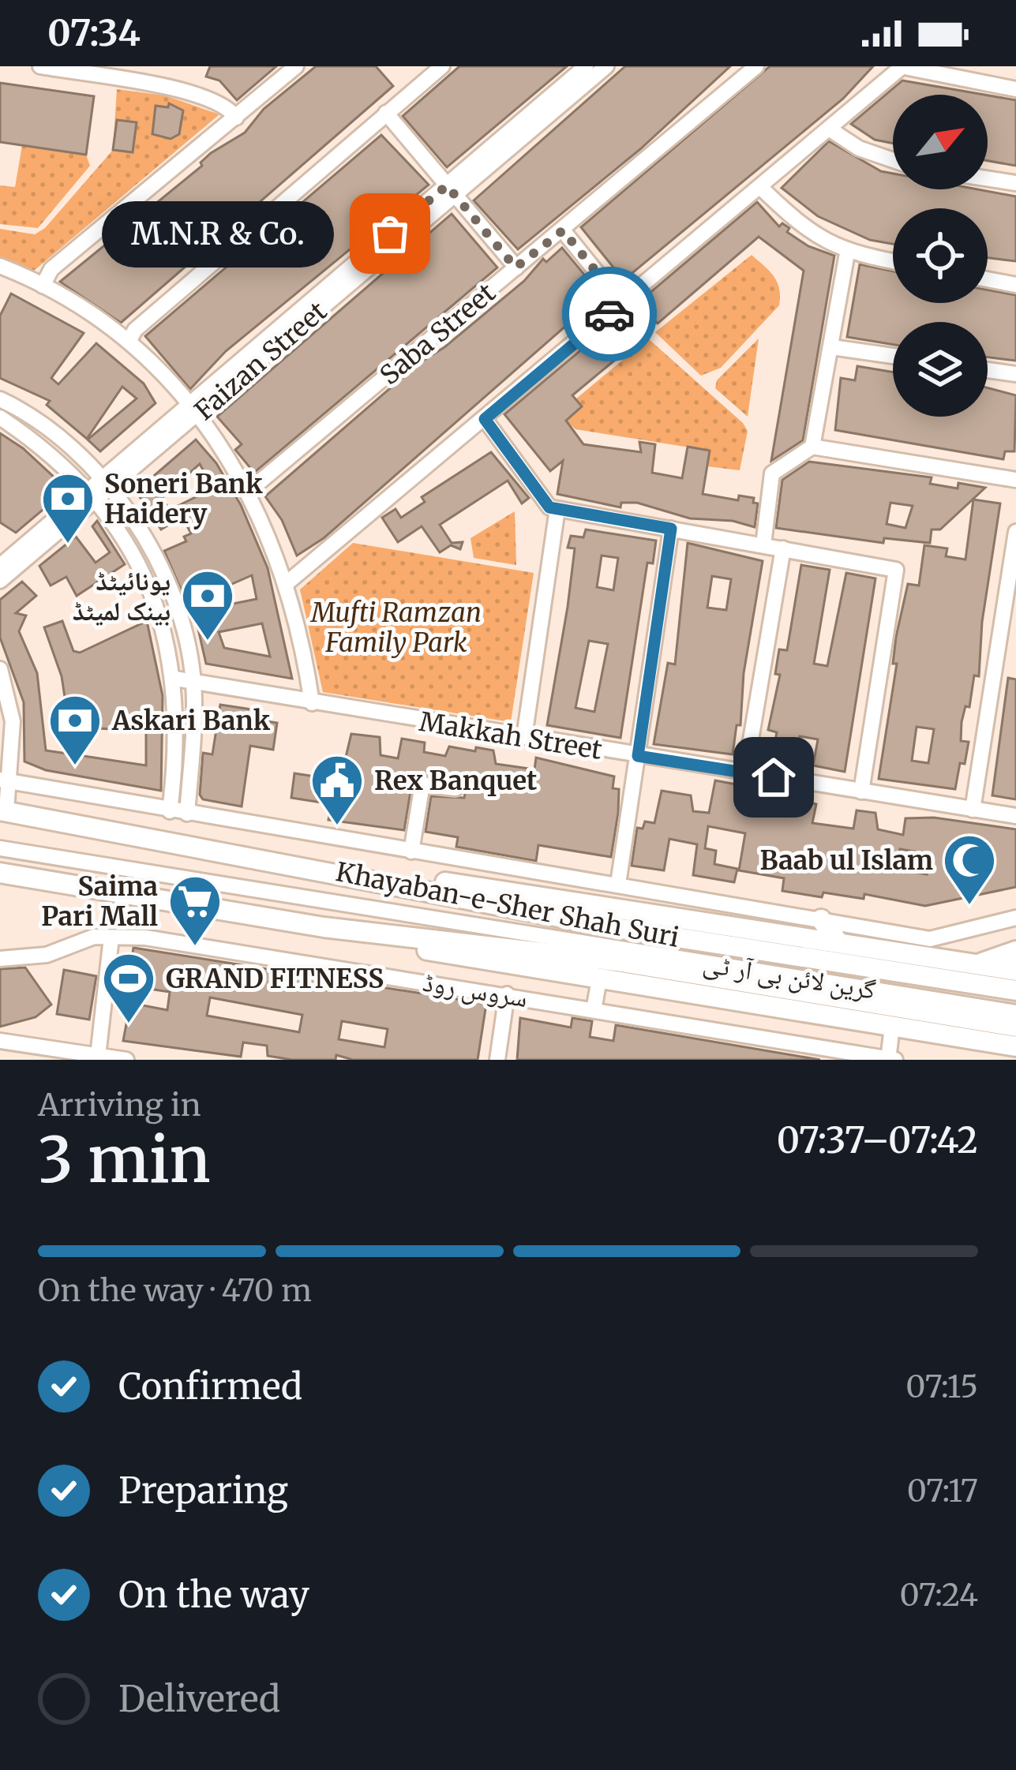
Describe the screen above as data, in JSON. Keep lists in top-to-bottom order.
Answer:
{
  "streets": {
    "main road": ["Khayaban-e-Sher Shah Suri"],
    "street": [
      "Saba Street",
      "Faizan Street",
      "Makkah Street",
      "گرین لائن بی آر ٹی",
      "سروس روڈ"
    ]
  },
  "crossings": [
    ["Khayaban-e-Sher Shah Suri", "گرین لائن بی آر ٹی"]
  ],
  "parks": ["Mufti Ramzan Family Park"],
  "places": {
    "other": ["M.N.R & Co."],
    "bank": ["Soneri Bank Haidery", "یونائیٹڈ بینک لمیٹڈ", "Askari Bank"],
    "public building": ["Rex Banquet"],
    "mosque": ["Baab ul Islam"],
    "supermarket": ["Saima Pari Mall"],
    "sports": ["GRAND FITNESS"]
  },
  "north": "top right",
  "page": {
    "status": "07:34",
    "bubble": "M.N.R & Co.",
    "heading": ["3 min", "Arriving in", "07:37–07:42"],
    "bar": "On the way · 470 m",
    "list": [
      ["Confirmed", "07:15"],
      ["Preparing", "07:17"],
      ["On the way", "07:24"],
      "Delivered"
    ]
  }
}
